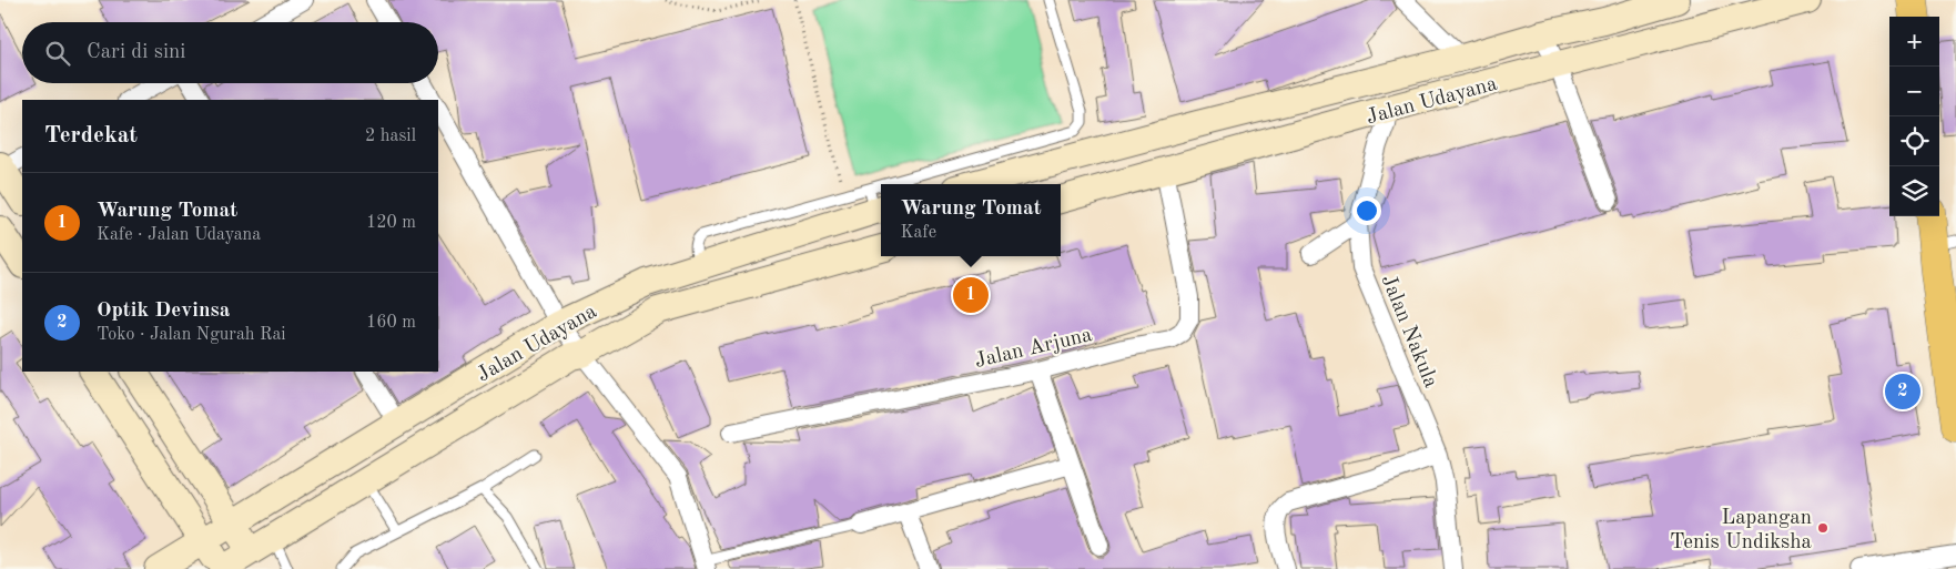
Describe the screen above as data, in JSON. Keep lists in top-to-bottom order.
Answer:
{
  "streets": {
    "street": ["Jalan Udayana", "Jalan Nakula", "Jalan Arjuna"]
  },
  "crossings": [
    ["Jalan Udayana", "Jalan Nakula"],
    ["Jalan Udayana", "Jalan Arjuna"]
  ],
  "places": ["Lapangan Tenis Undiksha"],
  "page": {
    "map_buttons": ["+", "−"],
    "search": "Cari di sini",
    "heading": ["Terdekat", "2 hasil"],
    "list": [
      {
        "mark": "1",
        "name": "Warung Tomat",
        "note": "Kafe · Jalan Udayana",
        "value": "120 m"
      },
      {
        "mark": "2",
        "name": "Optik Devinsa",
        "note": "Toko · Jalan Ngurah Rai",
        "value": "160 m"
      }
    ],
    "popup": ["Warung Tomat", "Kafe"],
    "pins": ["1", "2"]
  }
}
